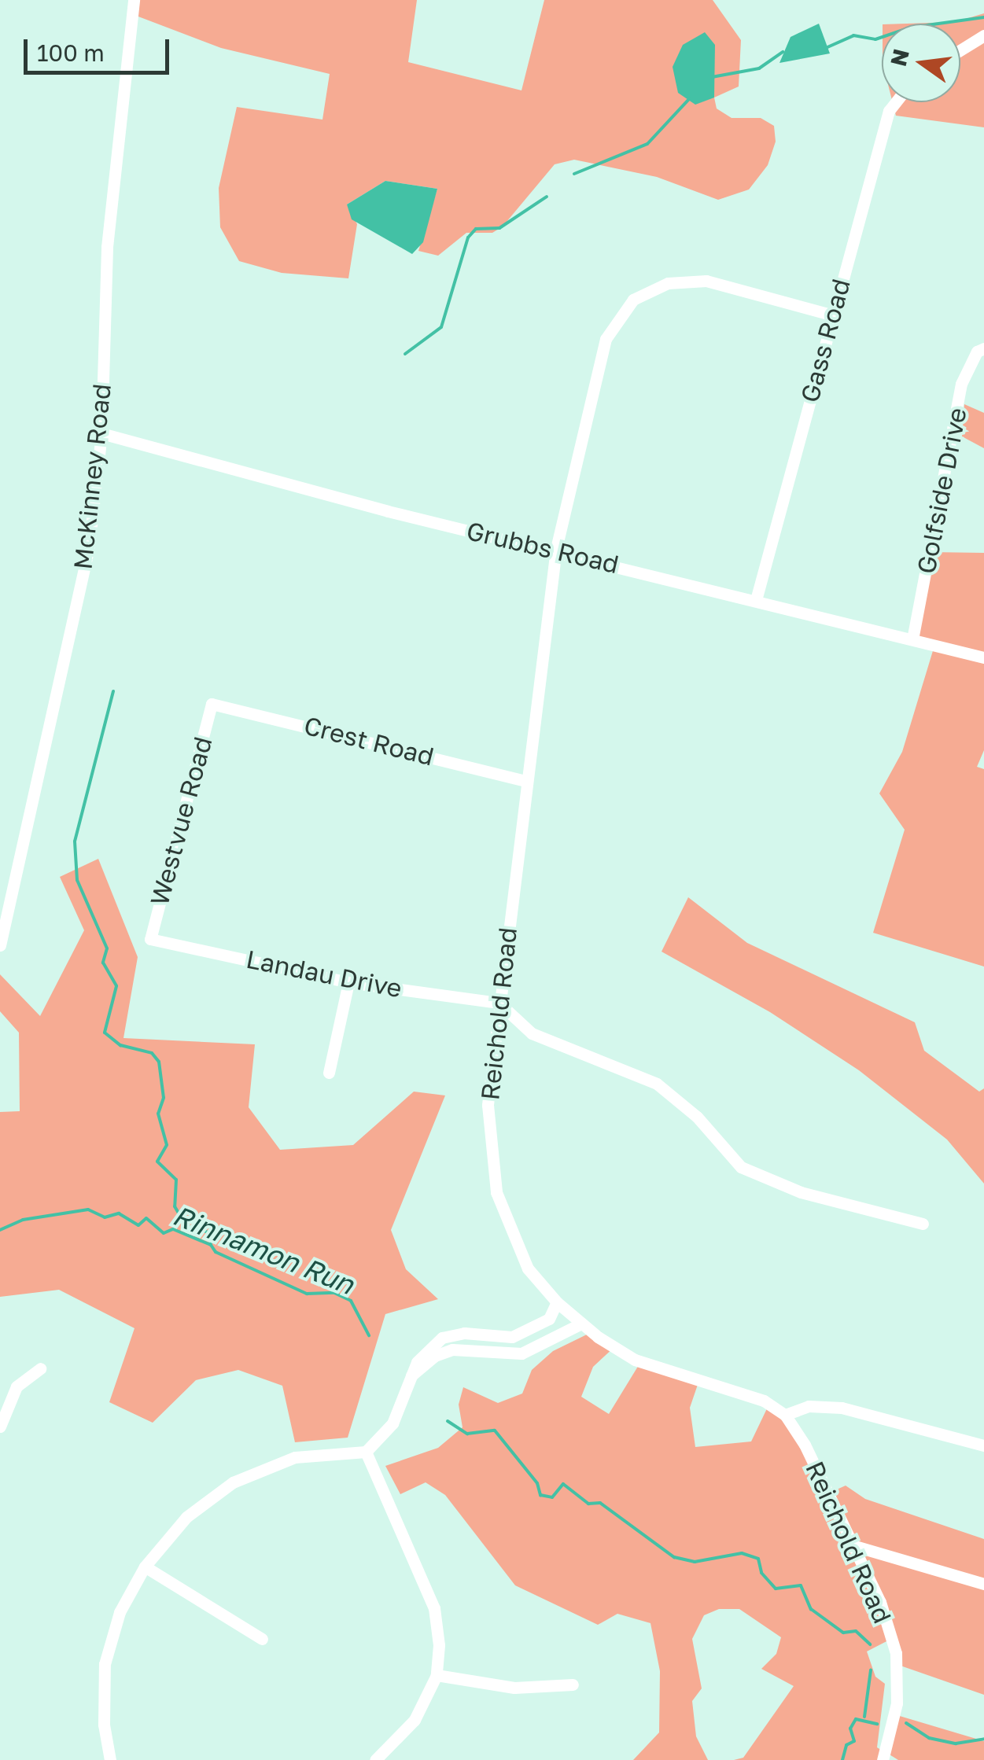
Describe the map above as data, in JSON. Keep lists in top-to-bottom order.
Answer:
{
  "streets": {
    "street": [
      "Gass Road",
      "McKinney Road",
      "Golfside Drive",
      "Grubbs Road",
      "Crest Road",
      "Westvue Road",
      "Landau Drive",
      "Reichold Road"
    ]
  },
  "crossings": [
    ["Gass Road", "Grubbs Road"],
    ["Gass Road", "Reichold Road"],
    ["McKinney Road", "Grubbs Road"],
    ["Golfside Drive", "Grubbs Road"],
    ["Grubbs Road", "Reichold Road"],
    ["Crest Road", "Westvue Road"],
    ["Crest Road", "Reichold Road"],
    ["Westvue Road", "Landau Drive"],
    ["Landau Drive", "Reichold Road"]
  ],
  "water": ["Rinnamon Run"],
  "scale_bar": "100 m",
  "north": "left"
}
